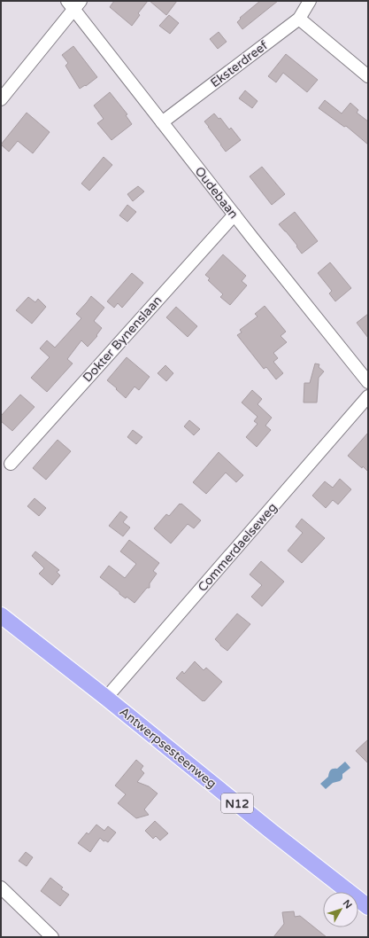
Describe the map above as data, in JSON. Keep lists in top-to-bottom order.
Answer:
{
  "streets": {
    "main road": ["Antwerpsesteenweg", "N12"],
    "street": [
      "Eksterdreef",
      "Oudebaan",
      "Dokter Bynenslaan",
      "Commerdaelseweg"
    ]
  },
  "crossings": [
    ["Eksterdreef", "Oudebaan"],
    ["Oudebaan", "Dokter Bynenslaan"],
    ["Commerdaelseweg", "Antwerpsesteenweg"]
  ],
  "north": "top right"
}
